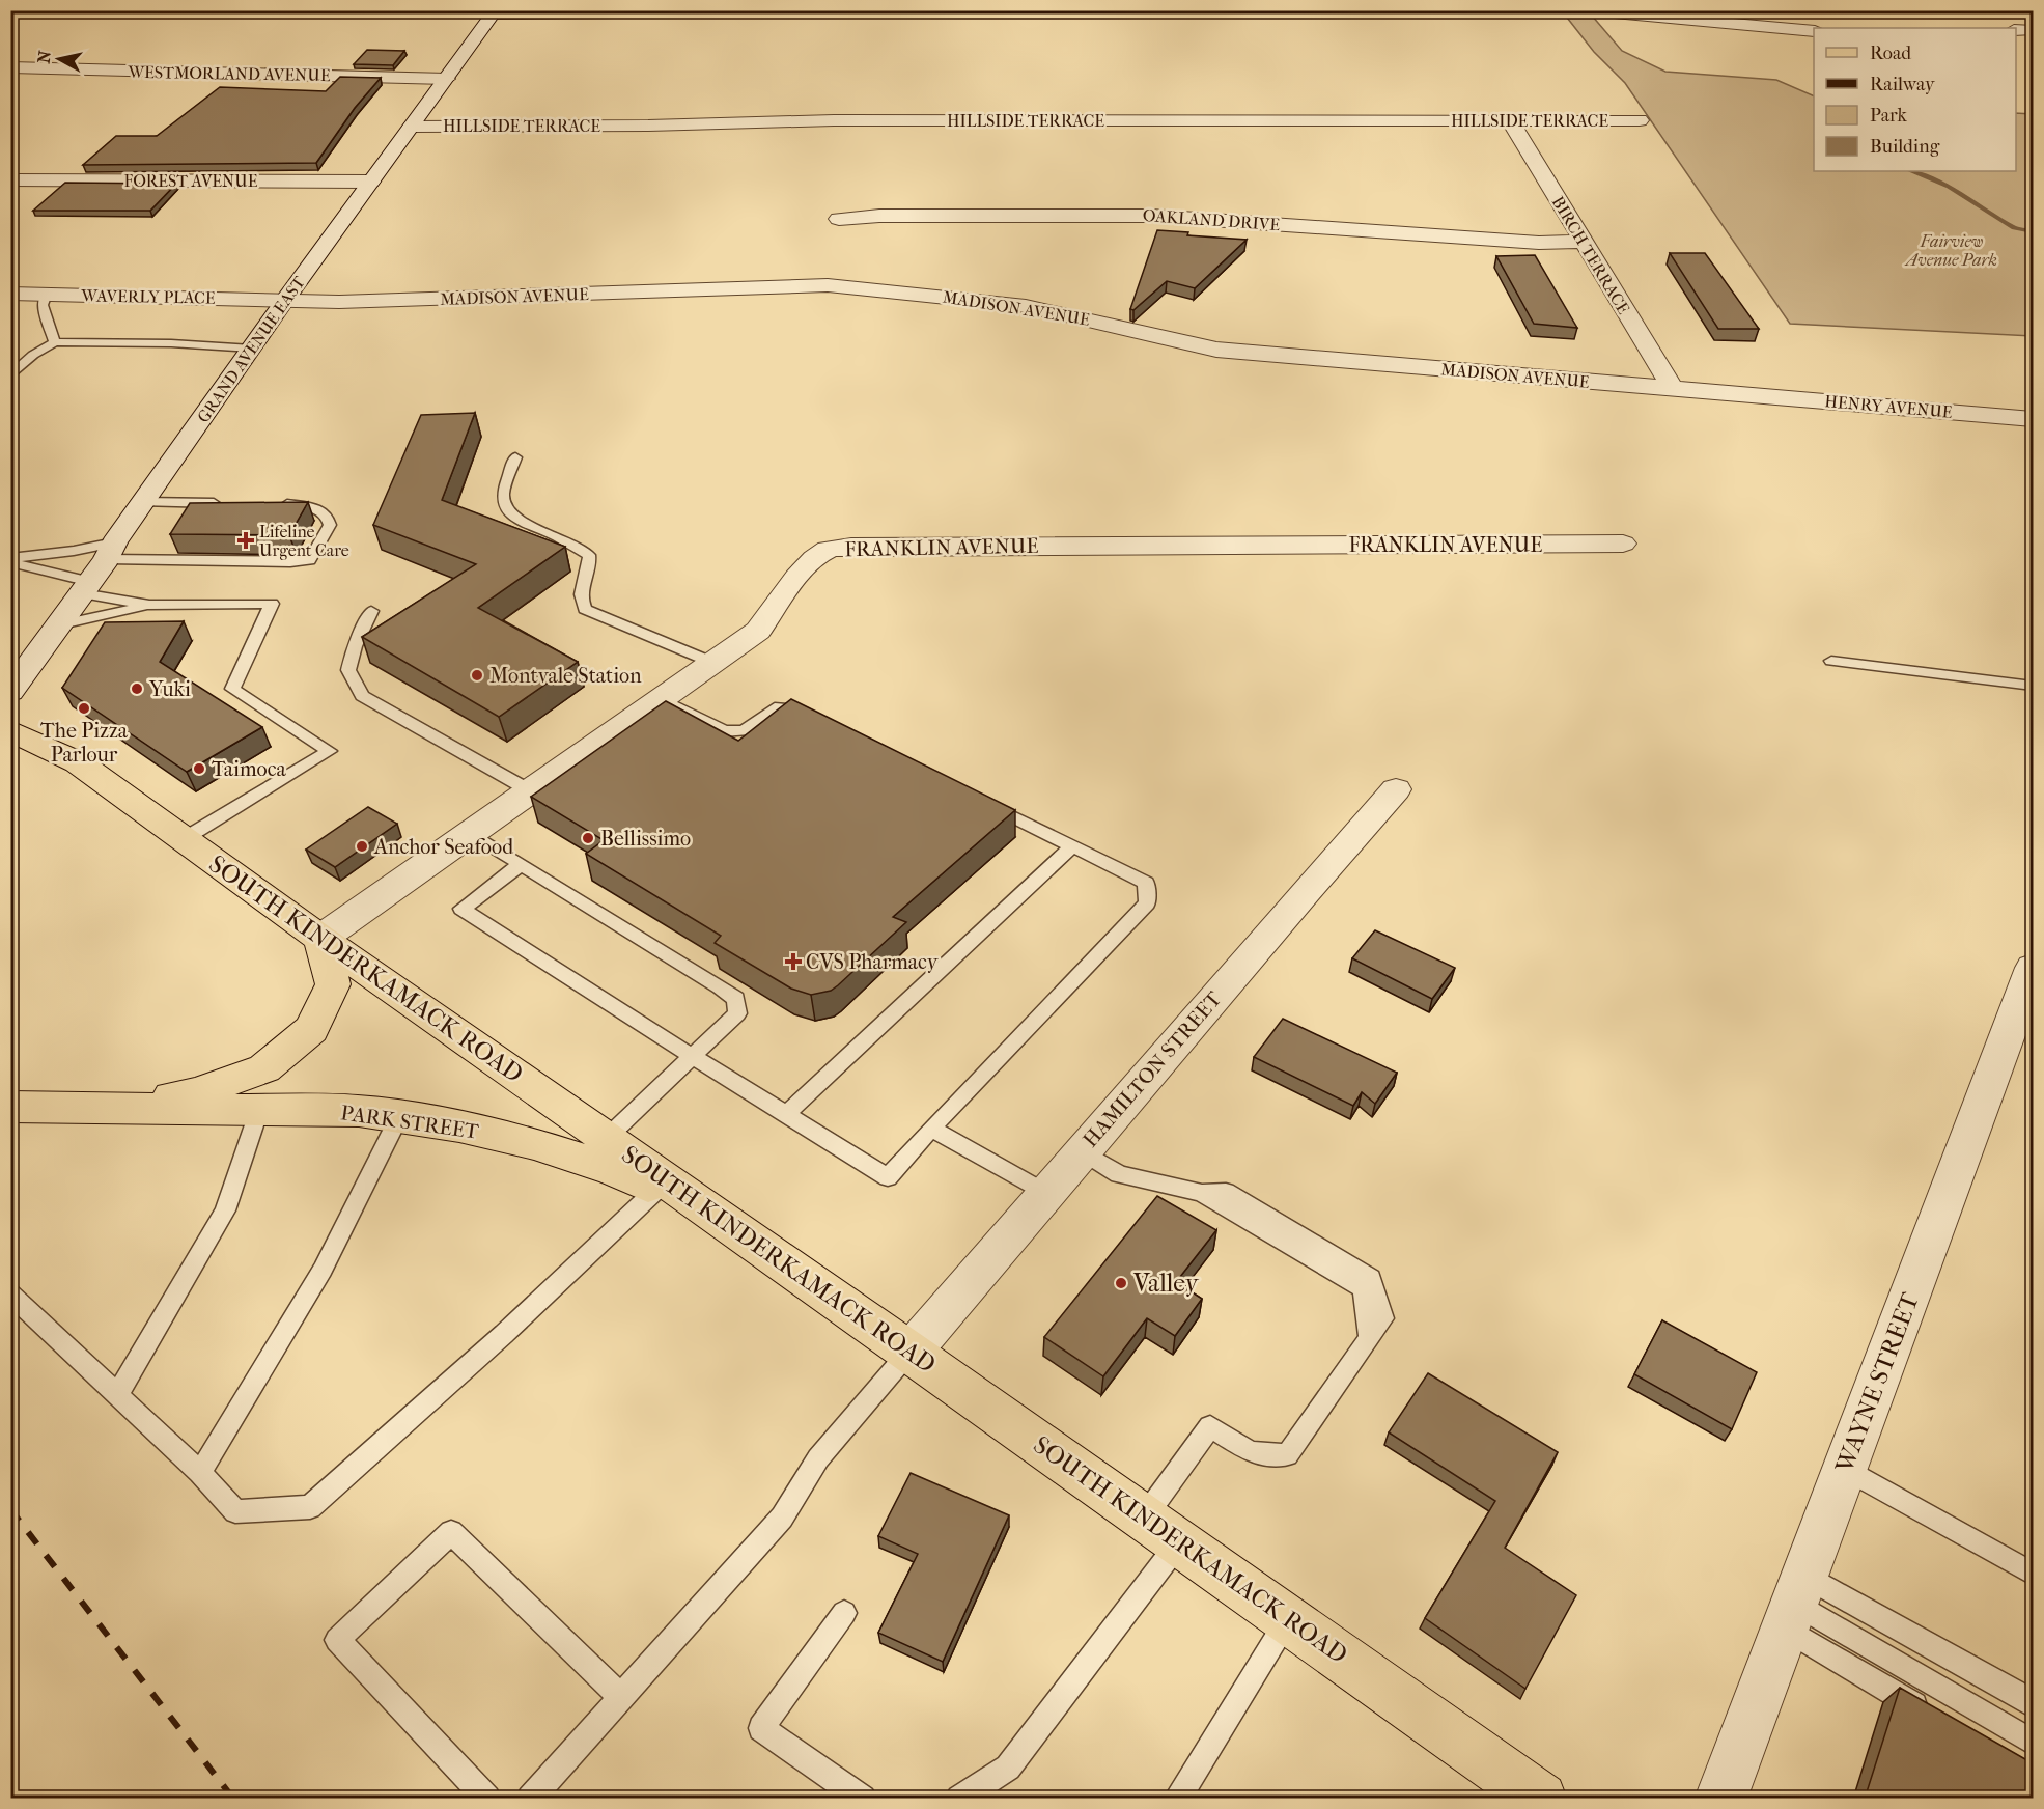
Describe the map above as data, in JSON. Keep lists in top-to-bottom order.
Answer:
{
  "streets": {
    "main road": ["SOUTH KINDERKAMACK ROAD", "PARK STREET"],
    "street": [
      "WESTMORLAND AVENUE",
      "HILLSIDE TERRACE",
      "FOREST AVENUE",
      "OAKLAND DRIVE",
      "BIRCH TERRACE",
      "WAVERLY PLACE",
      "MADISON AVENUE",
      "GRAND AVENUE EAST",
      "HENRY AVENUE",
      "FRANKLIN AVENUE",
      "HAMILTON STREET",
      "WAYNE STREET"
    ]
  },
  "crossings": [
    ["WESTMORLAND AVENUE", "GRAND AVENUE EAST"],
    ["HILLSIDE TERRACE", "BIRCH TERRACE"],
    ["HILLSIDE TERRACE", "GRAND AVENUE EAST"],
    ["FOREST AVENUE", "GRAND AVENUE EAST"],
    ["OAKLAND DRIVE", "BIRCH TERRACE"],
    ["BIRCH TERRACE", "MADISON AVENUE"],
    ["WAVERLY PLACE", "MADISON AVENUE"],
    ["WAVERLY PLACE", "GRAND AVENUE EAST"],
    ["MADISON AVENUE", "GRAND AVENUE EAST"],
    ["MADISON AVENUE", "HENRY AVENUE"],
    ["FRANKLIN AVENUE", "SOUTH KINDERKAMACK ROAD"],
    ["SOUTH KINDERKAMACK ROAD", "HAMILTON STREET"],
    ["SOUTH KINDERKAMACK ROAD", "PARK STREET"]
  ],
  "parks": ["Fairview Avenue Park"],
  "places": {
    "health": ["Lifeline Urgent Care", "CVS Pharmacy"],
    "other": [
      "Montvale Station",
      "Yuki",
      "The Pizza Parlour",
      "Taimoca",
      "Bellissimo",
      "Anchor Seafood",
      "Valley"
    ]
  },
  "legend": [
    "Road",
    "Railway",
    "Park",
    "Building"
  ],
  "north": "left"
}
